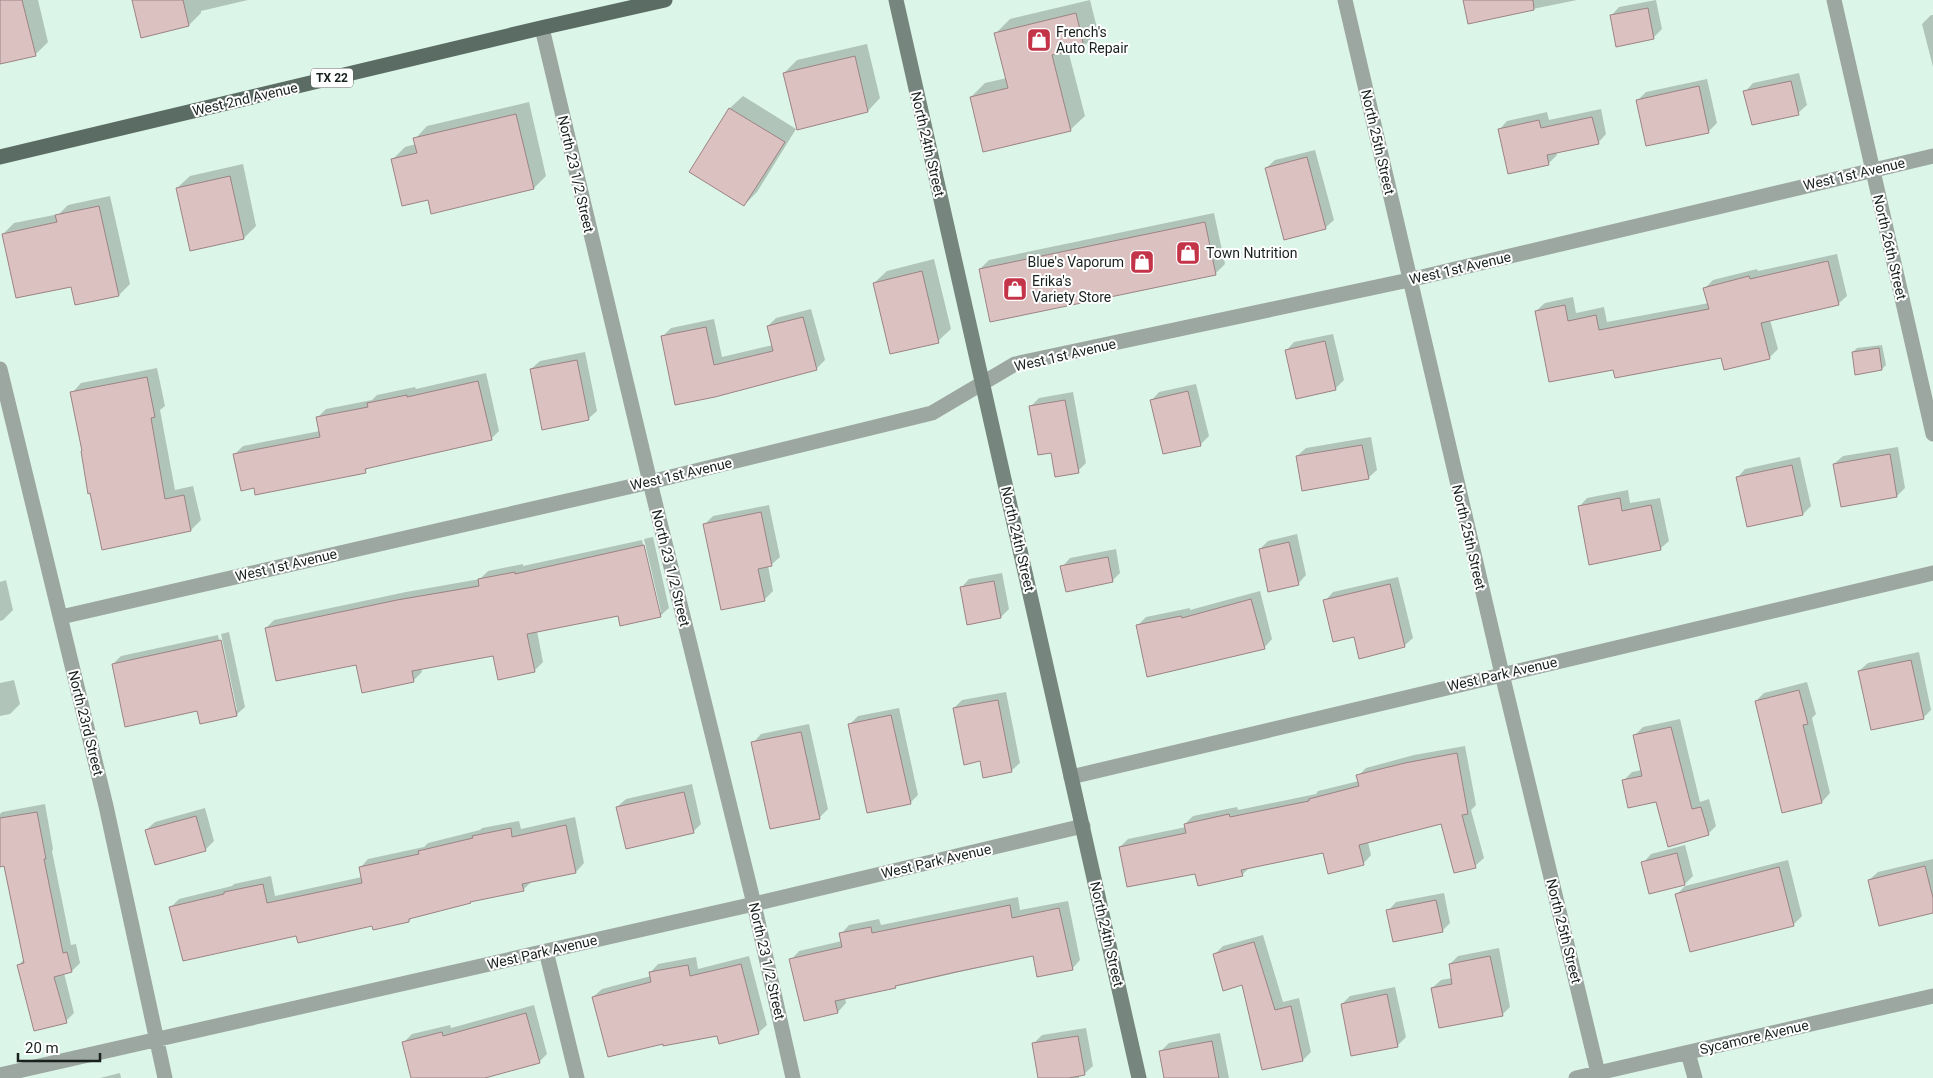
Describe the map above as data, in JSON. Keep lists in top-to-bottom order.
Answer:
{
  "streets": {
    "main road": ["TX 22", "West 2nd Avenue"],
    "street": [
      "North 25th Street",
      "North 24th Street",
      "North 23 1/2 Street",
      "West 1st Avenue",
      "North 26th Street",
      "West Park Avenue",
      "North 23rd Street",
      "Sycamore Avenue"
    ]
  },
  "crossings": [
    ["West 2nd Avenue", "North 23 1/2 Street"],
    ["North 25th Street", "West 1st Avenue"],
    ["North 25th Street", "West Park Avenue"],
    ["North 25th Street", "Sycamore Avenue"],
    ["North 24th Street", "West 1st Avenue"],
    ["North 24th Street", "West Park Avenue"],
    ["North 23 1/2 Street", "West 1st Avenue"],
    ["North 23 1/2 Street", "West Park Avenue"],
    ["West 1st Avenue", "North 26th Street"],
    ["West 1st Avenue", "North 23rd Street"],
    ["West Park Avenue", "North 23rd Street"]
  ],
  "places": {
    "shop": [
      "French's Auto Repair",
      "Town Nutrition",
      "Blue's Vaporum",
      "Erika's Variety Store"
    ]
  },
  "scale_bar": "20 m"
}
